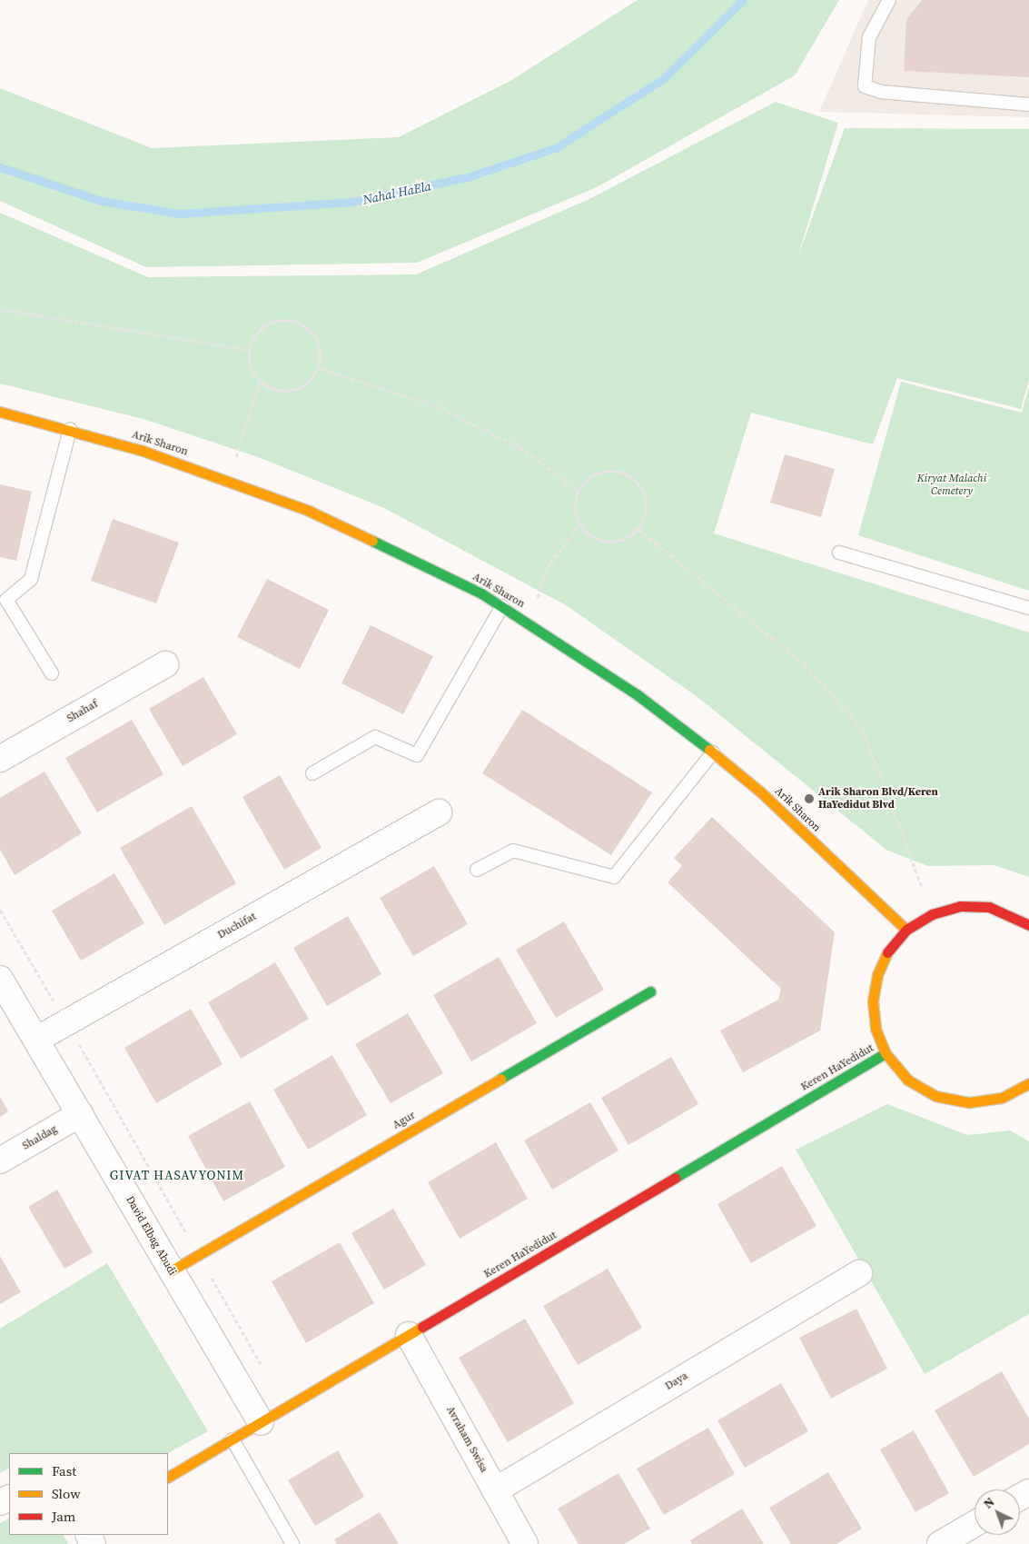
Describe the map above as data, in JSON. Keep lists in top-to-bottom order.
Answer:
{
  "streets": {
    "street": [
      "Arik Sharon",
      "Shahaf",
      "Duchifat",
      "Keren HaYedidut",
      "Agur",
      "Shaldag",
      "David Elbag Abudi",
      "Daya",
      "Avraham Swisa"
    ]
  },
  "crossings": [
    ["Duchifat", "David Elbag Abudi"],
    ["Keren HaYedidut", "David Elbag Abudi"],
    ["Keren HaYedidut", "Avraham Swisa"],
    ["Agur", "David Elbag Abudi"],
    ["Shaldag", "David Elbag Abudi"],
    ["Daya", "Avraham Swisa"]
  ],
  "districts": ["GIVAT HASAVYONIM"],
  "water": ["Nahal HaEla"],
  "parks": ["Kiryat Malachi Cemetery"],
  "places": ["Arik Sharon Blvd/Keren HaYedidut Blvd"],
  "legend": ["Fast", "Slow", "Jam"],
  "north": "top left"
}
